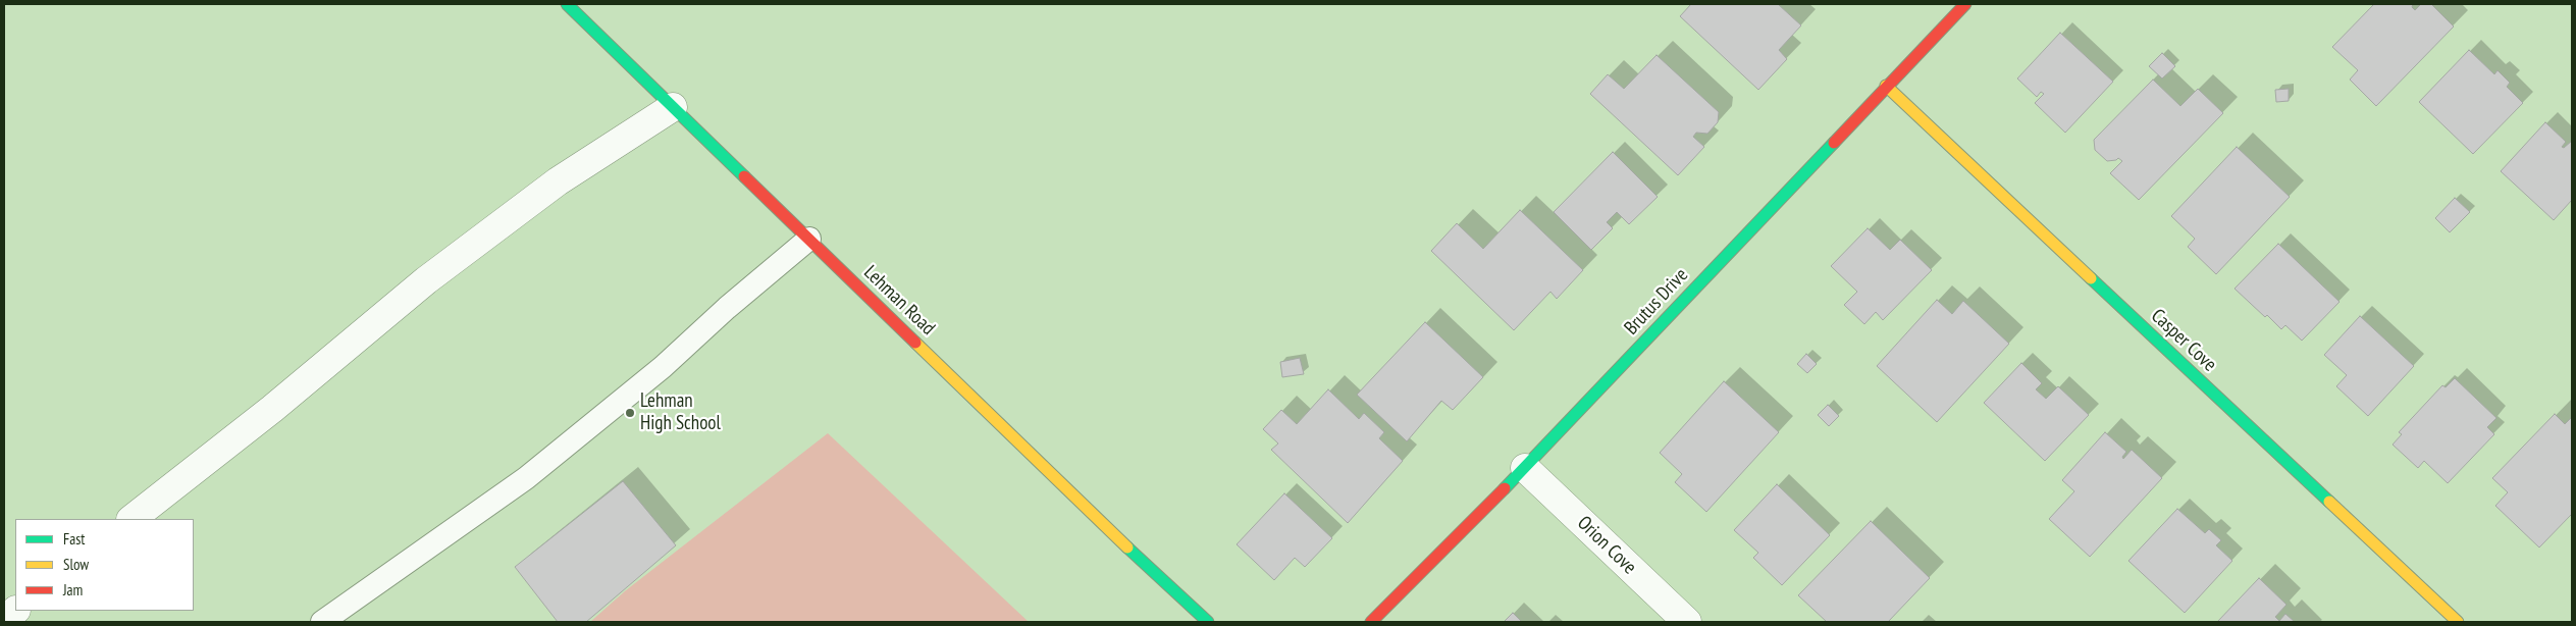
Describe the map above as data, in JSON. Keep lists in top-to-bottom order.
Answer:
{
  "streets": {
    "street": [
      "Lehman Road",
      "Brutus Drive",
      "Casper Cove",
      "Orion Cove"
    ]
  },
  "crossings": [
    ["Brutus Drive", "Casper Cove"],
    ["Brutus Drive", "Orion Cove"]
  ],
  "places": ["Lehman High School"],
  "legend": ["Fast", "Slow", "Jam"]
}
